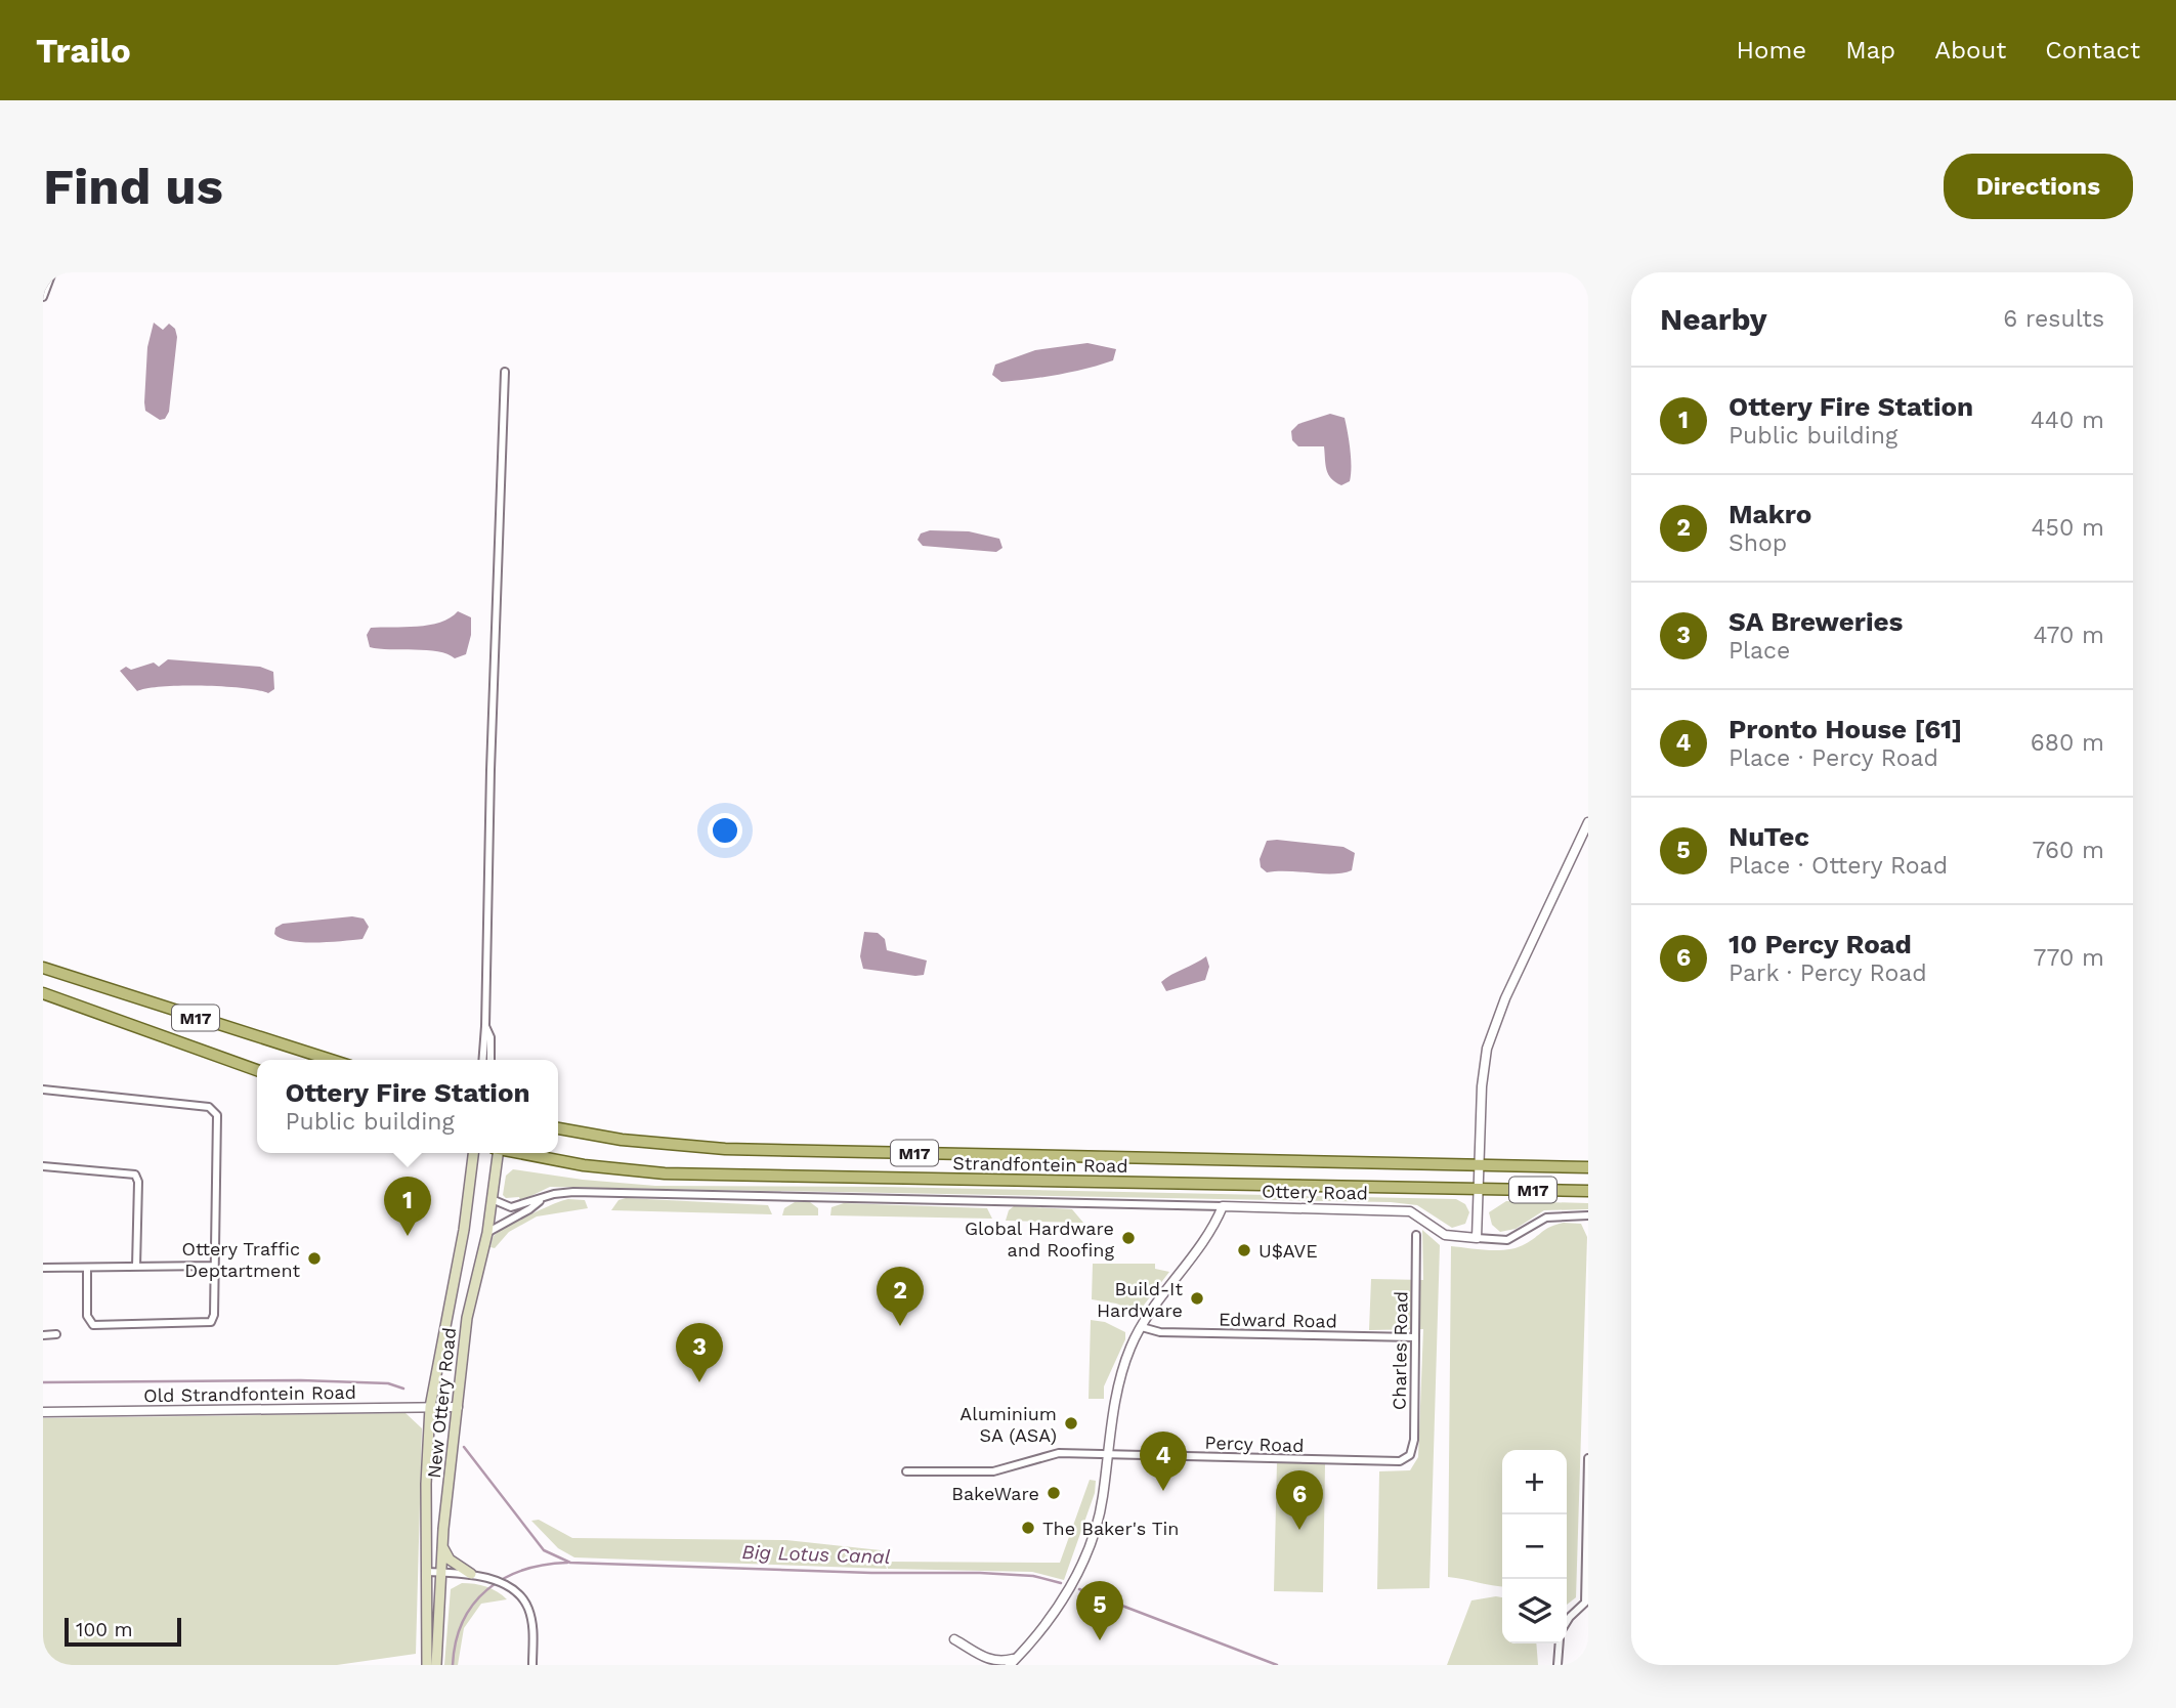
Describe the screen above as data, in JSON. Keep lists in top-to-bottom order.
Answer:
{
  "streets": {
    "main road": ["M17", "Strandfontein Road", "New Ottery Road"],
    "street": [
      "Ottery Road",
      "Edward Road",
      "Charles Road",
      "Old Strandfontein Road",
      "Percy Road"
    ]
  },
  "crossings": [
    ["Strandfontein Road", "Ottery Road"],
    ["Strandfontein Road", "New Ottery Road"],
    ["Edward Road", "Charles Road"],
    ["Charles Road", "Percy Road"],
    ["Old Strandfontein Road", "New Ottery Road"]
  ],
  "water": ["Big Lotus Canal"],
  "places": [
    "Global Hardware and Roofing",
    "U$AVE",
    "Ottery Traffic Deptartment",
    "Build-It Hardware",
    "Aluminium SA (ASA)",
    "BakeWare",
    "The Baker's Tin"
  ],
  "scale_bar": "100 m",
  "page": {
    "header": "Trailo",
    "nav": [
      "Home",
      "Map",
      "About",
      "Contact"
    ],
    "buttons": "Directions",
    "title": "Find us",
    "heading": ["Nearby", "6 results"],
    "list": [
      {
        "mark": "1",
        "name": "Ottery Fire Station",
        "note": "Public building",
        "value": "440 m"
      },
      {
        "mark": "2",
        "name": "Makro",
        "note": "Shop",
        "value": "450 m"
      },
      {
        "mark": "3",
        "name": "SA Breweries",
        "note": "Place",
        "value": "470 m"
      },
      {
        "mark": "4",
        "name": "Pronto House [61]",
        "note": "Place · Percy Road",
        "value": "680 m"
      },
      {
        "mark": "5",
        "name": "NuTec",
        "note": "Place · Ottery Road",
        "value": "760 m"
      },
      {
        "mark": "6",
        "name": "10 Percy Road",
        "note": "Park · Percy Road",
        "value": "770 m"
      }
    ],
    "popup": ["Ottery Fire Station", "Public building"],
    "pins": [
      "1",
      "2",
      "3",
      "4",
      "6",
      "5"
    ],
    "map_buttons": ["+", "−"],
    "scale": "100 m"
  }
}
